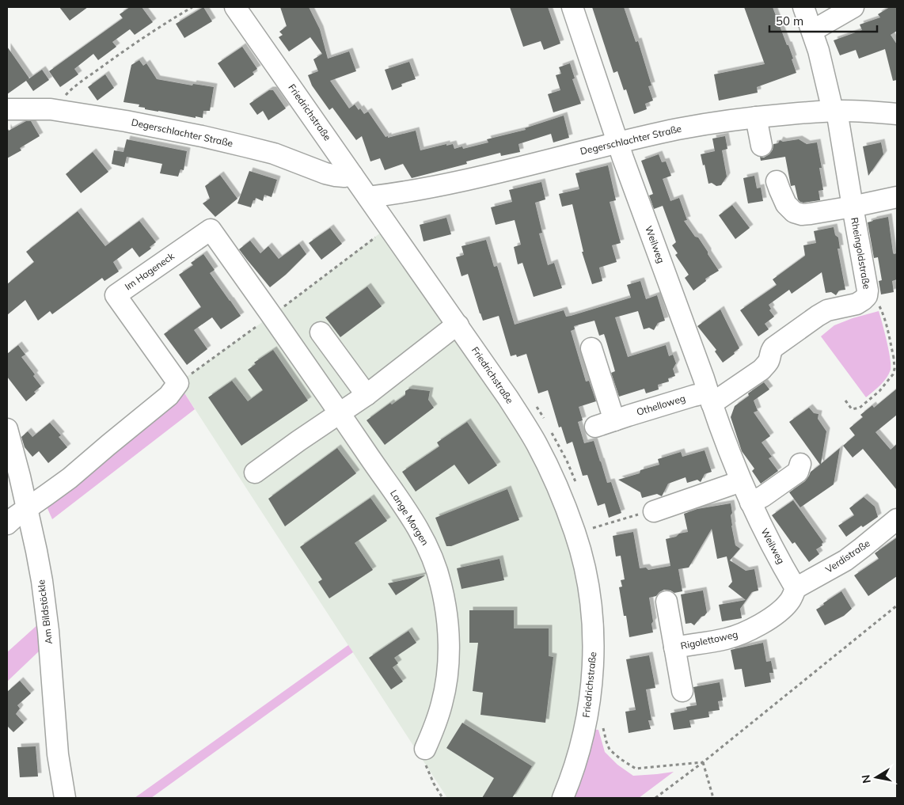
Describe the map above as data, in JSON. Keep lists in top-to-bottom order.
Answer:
{
  "streets": {
    "street": [
      "Friedrichstraße",
      "Degerschlachter Straße",
      "Weilweg",
      "Rheingoldstraße",
      "Im Hageneck",
      "Othelloweg",
      "Lange Morgen",
      "Verdistraße",
      "Am Bildstöckle",
      "Rigolettoweg"
    ]
  },
  "crossings": [
    ["Friedrichstraße", "Degerschlachter Straße"],
    ["Degerschlachter Straße", "Weilweg"],
    ["Degerschlachter Straße", "Rheingoldstraße"],
    ["Weilweg", "Rheingoldstraße"],
    ["Weilweg", "Othelloweg"],
    ["Weilweg", "Verdistraße"],
    ["Weilweg", "Rigolettoweg"],
    ["Rheingoldstraße", "Othelloweg"],
    ["Im Hageneck", "Lange Morgen"],
    ["Im Hageneck", "Am Bildstöckle"],
    ["Verdistraße", "Rigolettoweg"]
  ],
  "scale_bar": "50 m",
  "north": "left"
}
